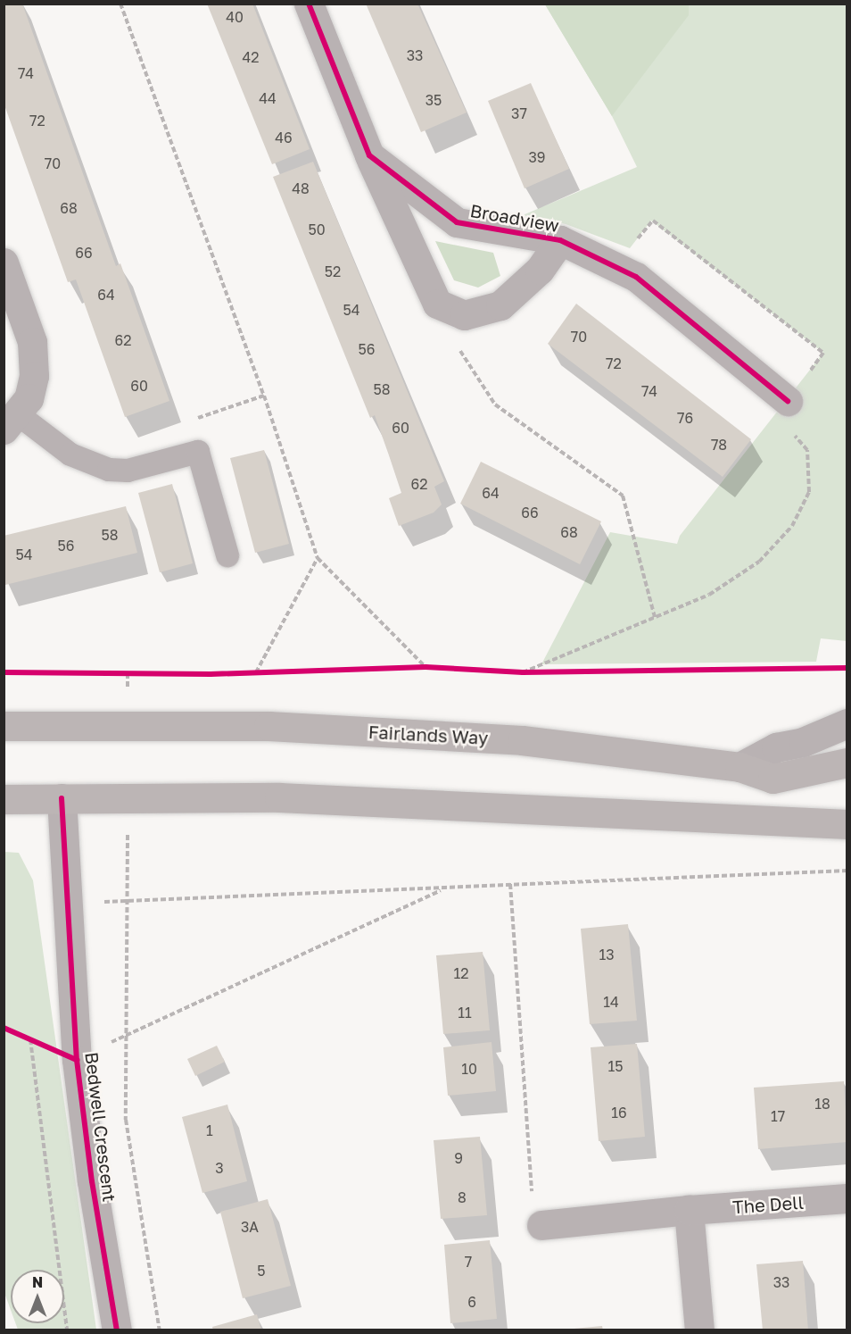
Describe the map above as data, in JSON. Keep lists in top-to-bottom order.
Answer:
{
  "streets": {
    "main road": ["Fairlands Way"],
    "street": ["Broadview", "Bedwell Crescent", "The Dell"]
  },
  "house_numbers": [
    "40",
    "33",
    "42",
    "74",
    "44",
    "35",
    "37",
    "72",
    "46",
    "39",
    "70",
    "48",
    "68",
    "50",
    "66",
    "52",
    "64",
    "54",
    "70",
    "62",
    "56",
    "72",
    "60",
    "58",
    "74",
    "76",
    "60",
    "78",
    "62",
    "64",
    "66",
    "68",
    "58",
    "56",
    "54",
    "13",
    "12",
    "14",
    "11",
    "15",
    "10",
    "18",
    "16",
    "17",
    "1",
    "9",
    "3",
    "8",
    "3A",
    "7",
    "5",
    "33",
    "6"
  ],
  "north": "top"
}
